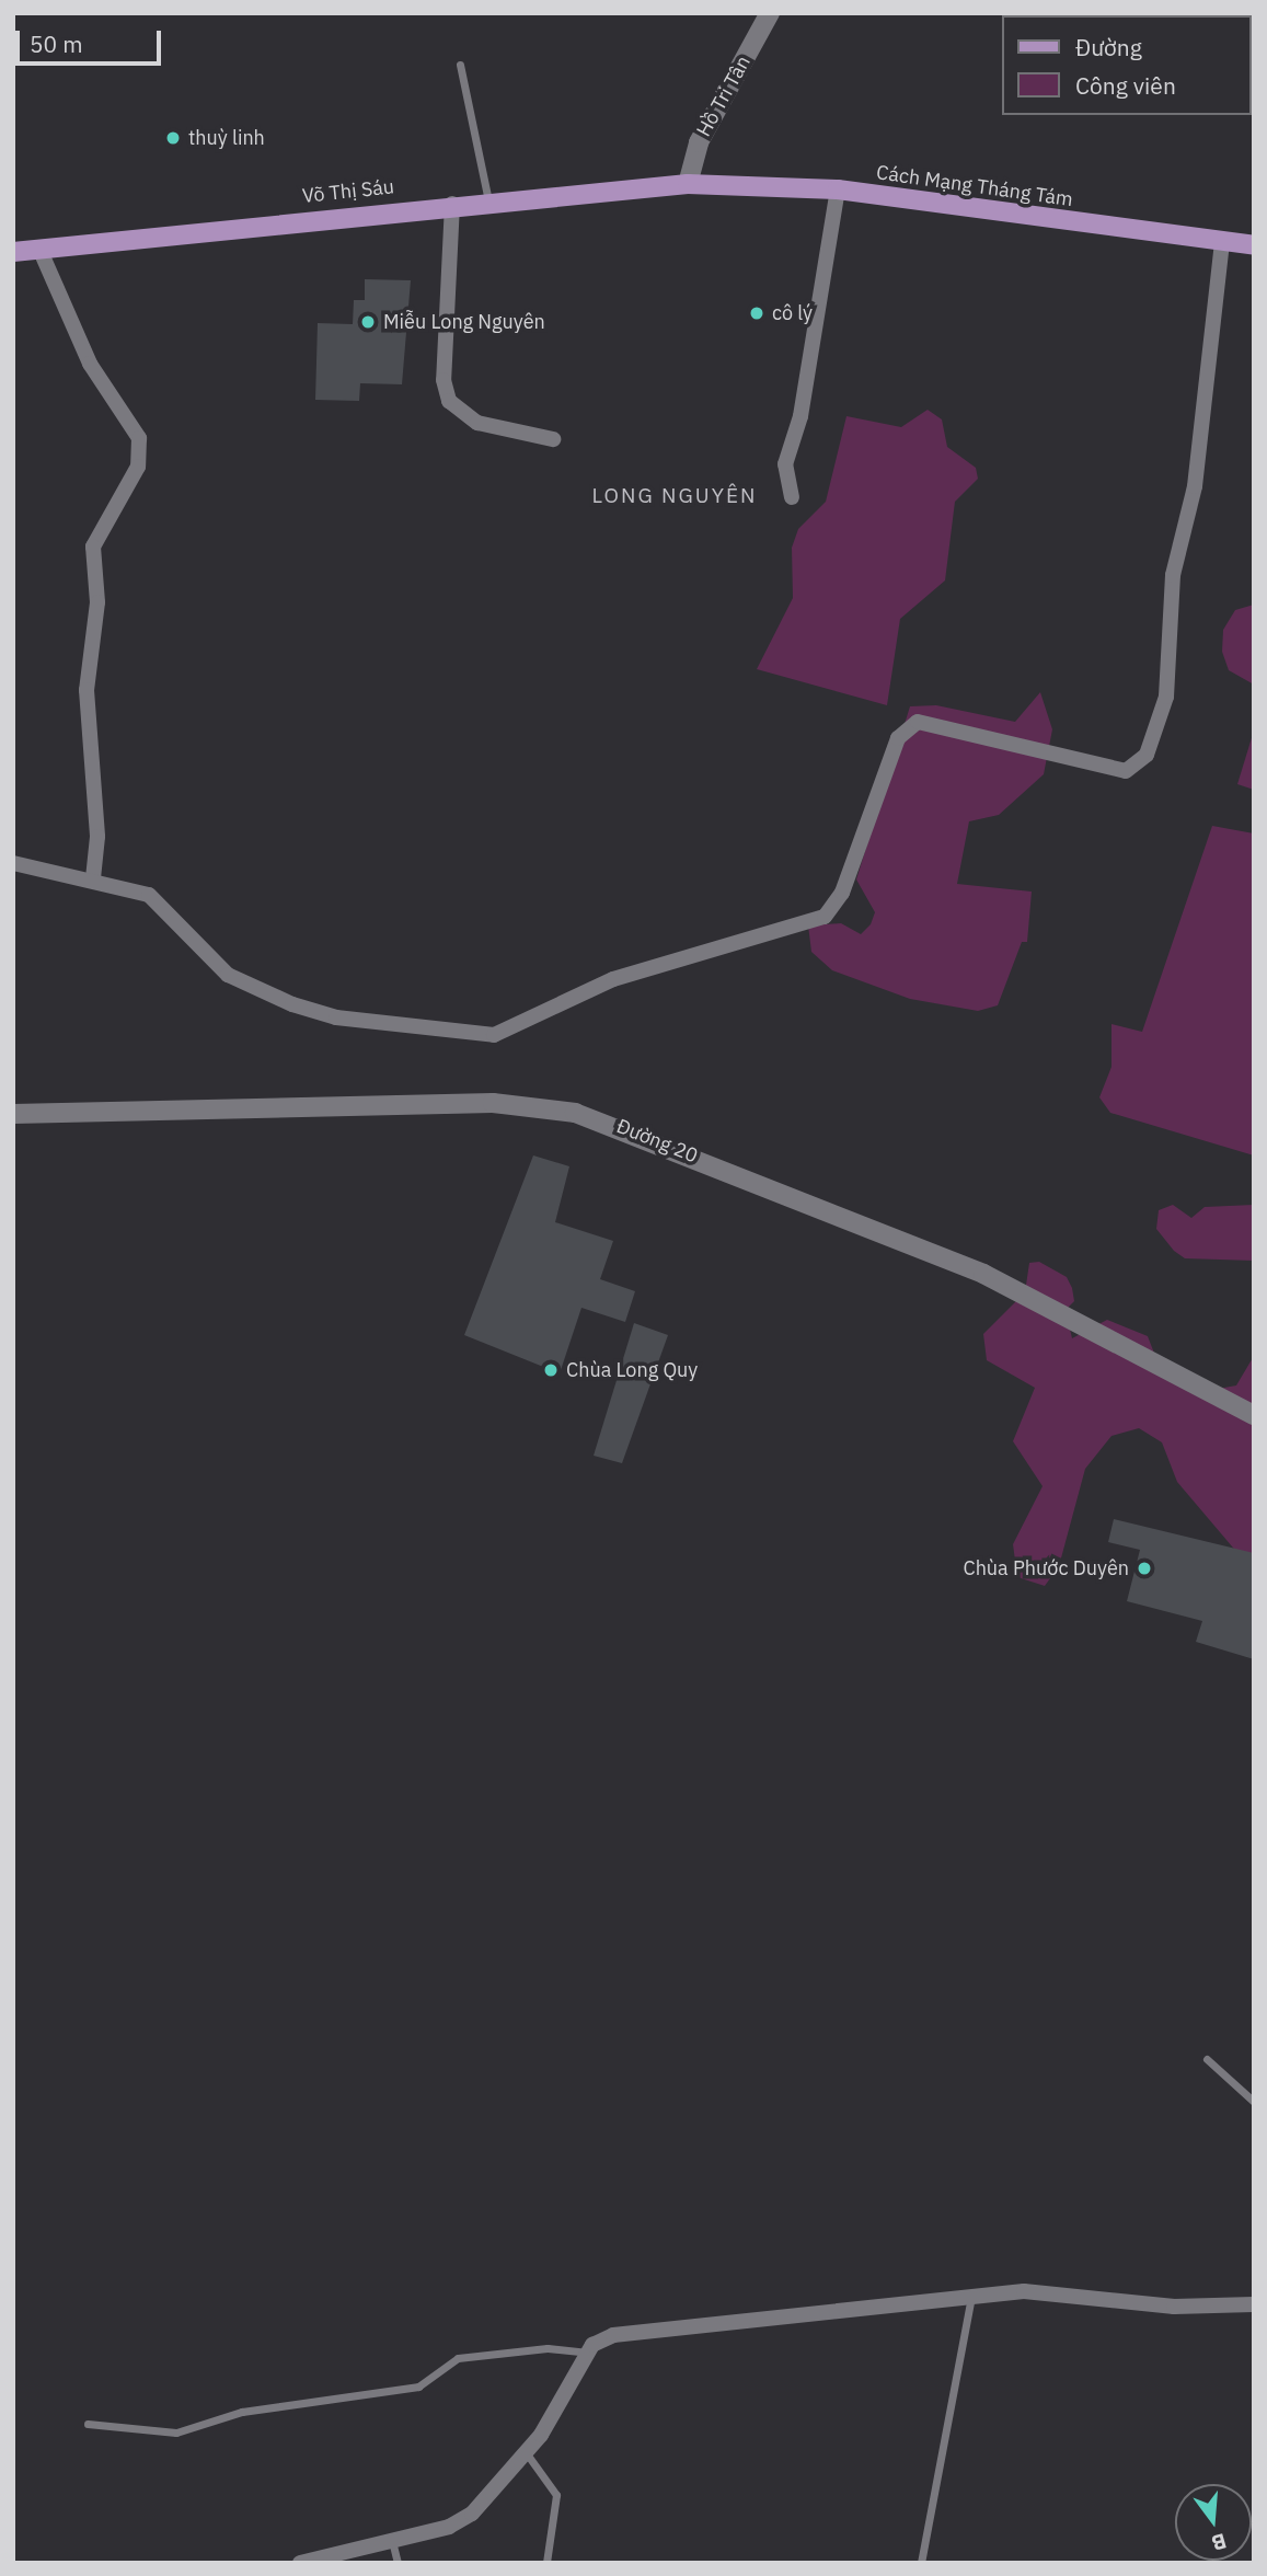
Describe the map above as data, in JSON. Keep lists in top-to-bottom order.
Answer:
{
  "streets": {
    "main road": ["Cách Mạng Tháng Tám", "Võ Thị Sáu"],
    "street": ["Hồ Tri Tân", "Đường 20"]
  },
  "crossings": [
    ["Hồ Tri Tân", "Cách Mạng Tháng Tám"],
    ["Hồ Tri Tân", "Võ Thị Sáu"],
    ["Cách Mạng Tháng Tám", "Võ Thị Sáu"]
  ],
  "districts": ["LONG NGUYÊN"],
  "places": [
    "thuỳ linh",
    "cô lý",
    "Miễu Long Nguyên",
    "Chùa Long Quy",
    "Chùa Phước Duyên"
  ],
  "legend": ["Đường", "Công viên"],
  "scale_bar": "50 m",
  "north": "bottom"
}
